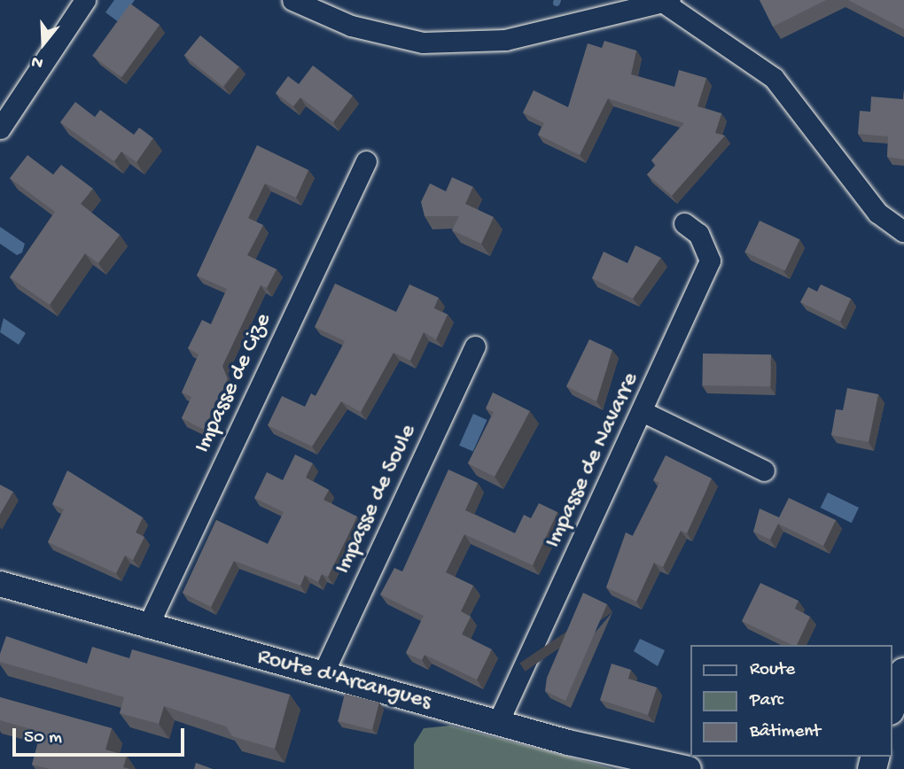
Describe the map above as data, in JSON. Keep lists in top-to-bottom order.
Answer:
{
  "streets": {
    "street": [
      "Impasse de Cize",
      "Impasse de Navarre",
      "Impasse de Soule",
      "Route d'Arcangues"
    ]
  },
  "crossings": [
    ["Impasse de Cize", "Route d'Arcangues"],
    ["Impasse de Navarre", "Route d'Arcangues"],
    ["Impasse de Soule", "Route d'Arcangues"]
  ],
  "legend": ["Route", "Parc", "Bâtiment"],
  "scale_bar": "50 m",
  "north": "bottom"
}
